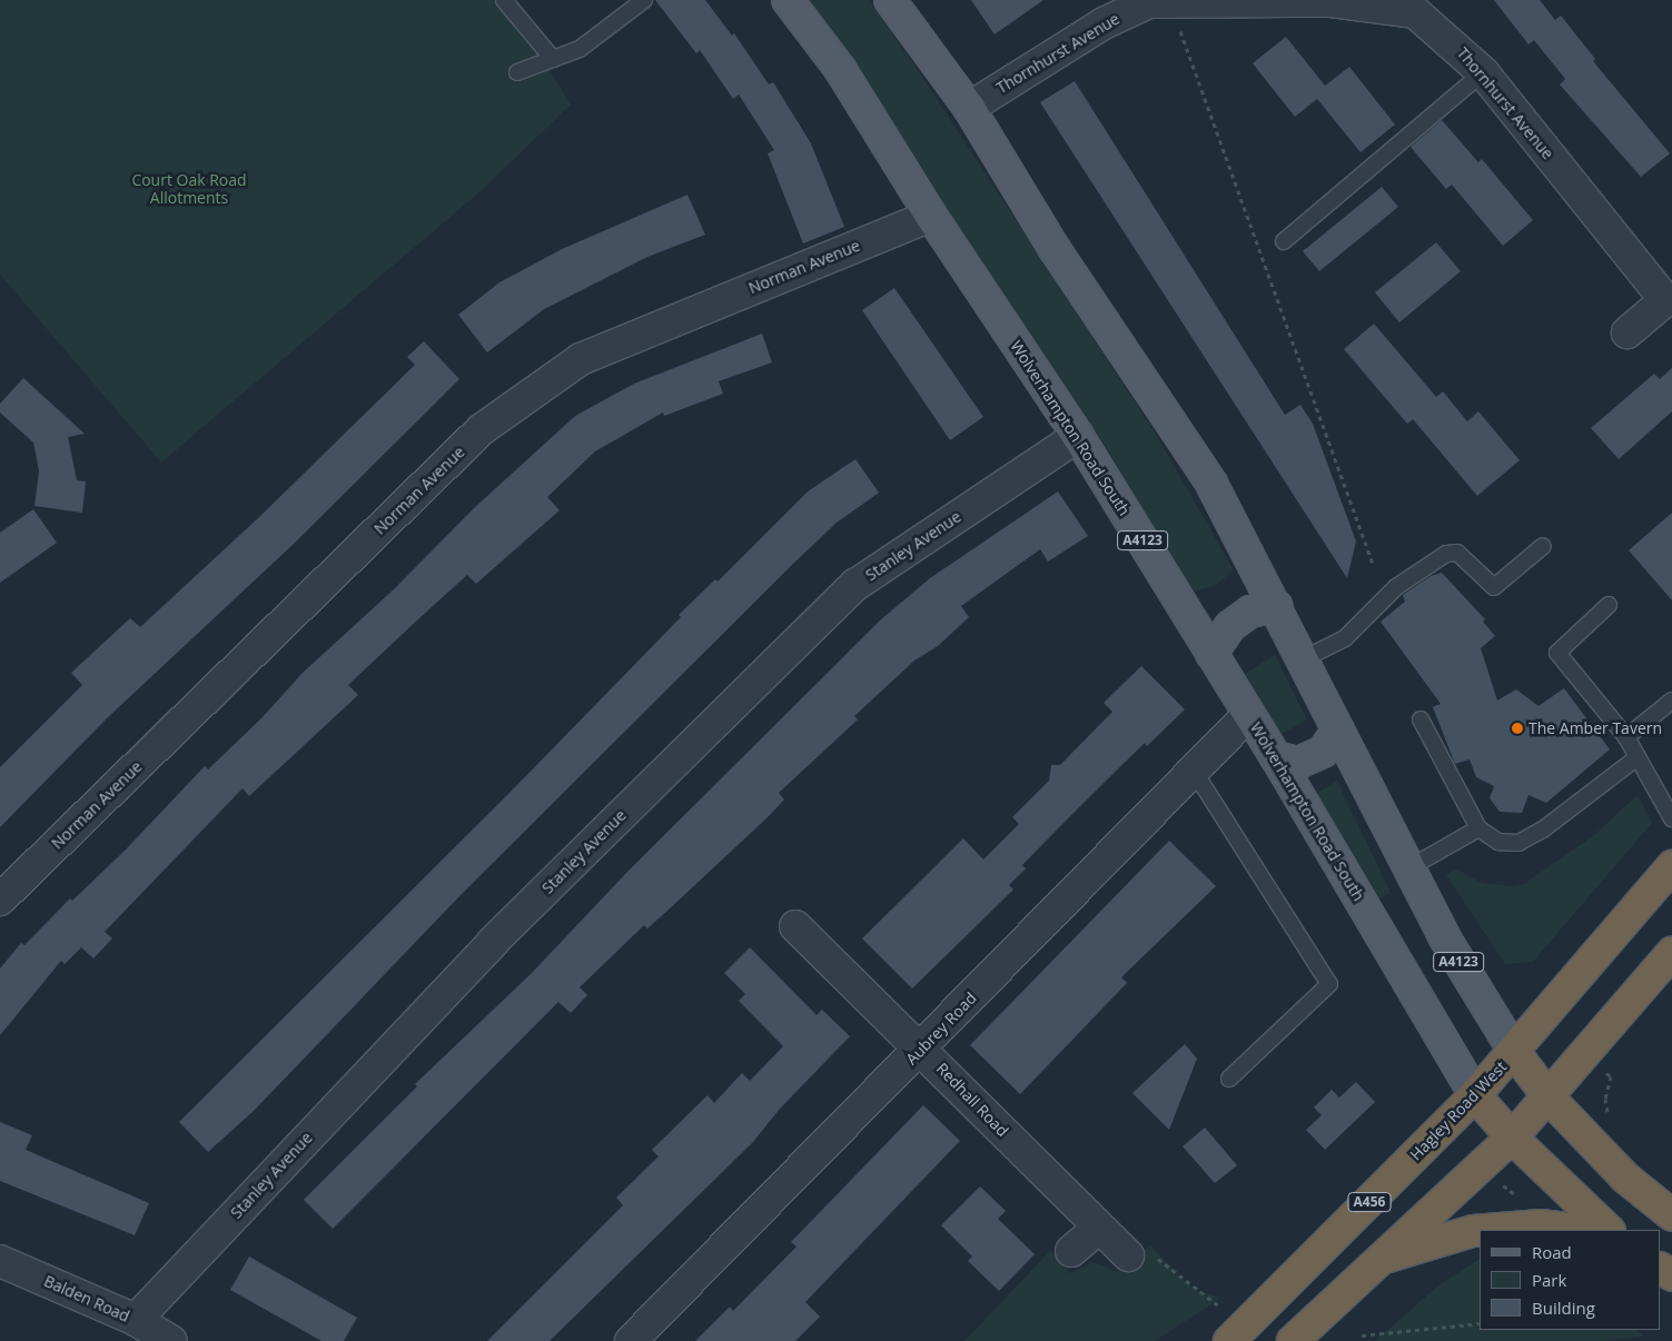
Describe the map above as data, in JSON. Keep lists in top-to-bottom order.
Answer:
{
  "streets": {
    "highway": ["Hagley Road West", "A456"],
    "main road": ["Wolverhampton Road South", "A4123"],
    "street": [
      "Thornhurst Avenue",
      "Norman Avenue",
      "Stanley Avenue",
      "Aubrey Road",
      "Redhall Road",
      "Balden Road"
    ]
  },
  "crossings": [
    ["Thornhurst Avenue", "A4123"],
    ["Norman Avenue", "Wolverhampton Road South"],
    ["Wolverhampton Road South", "Stanley Avenue"],
    ["Wolverhampton Road South", "Aubrey Road"],
    ["Wolverhampton Road South", "Hagley Road West"],
    ["A4123", "Hagley Road West"],
    ["Stanley Avenue", "Balden Road"],
    ["Aubrey Road", "Redhall Road"]
  ],
  "parks": ["Court Oak Road Allotments"],
  "places": ["The Amber Tavern"],
  "legend": ["Road", "Park", "Building"]
}
